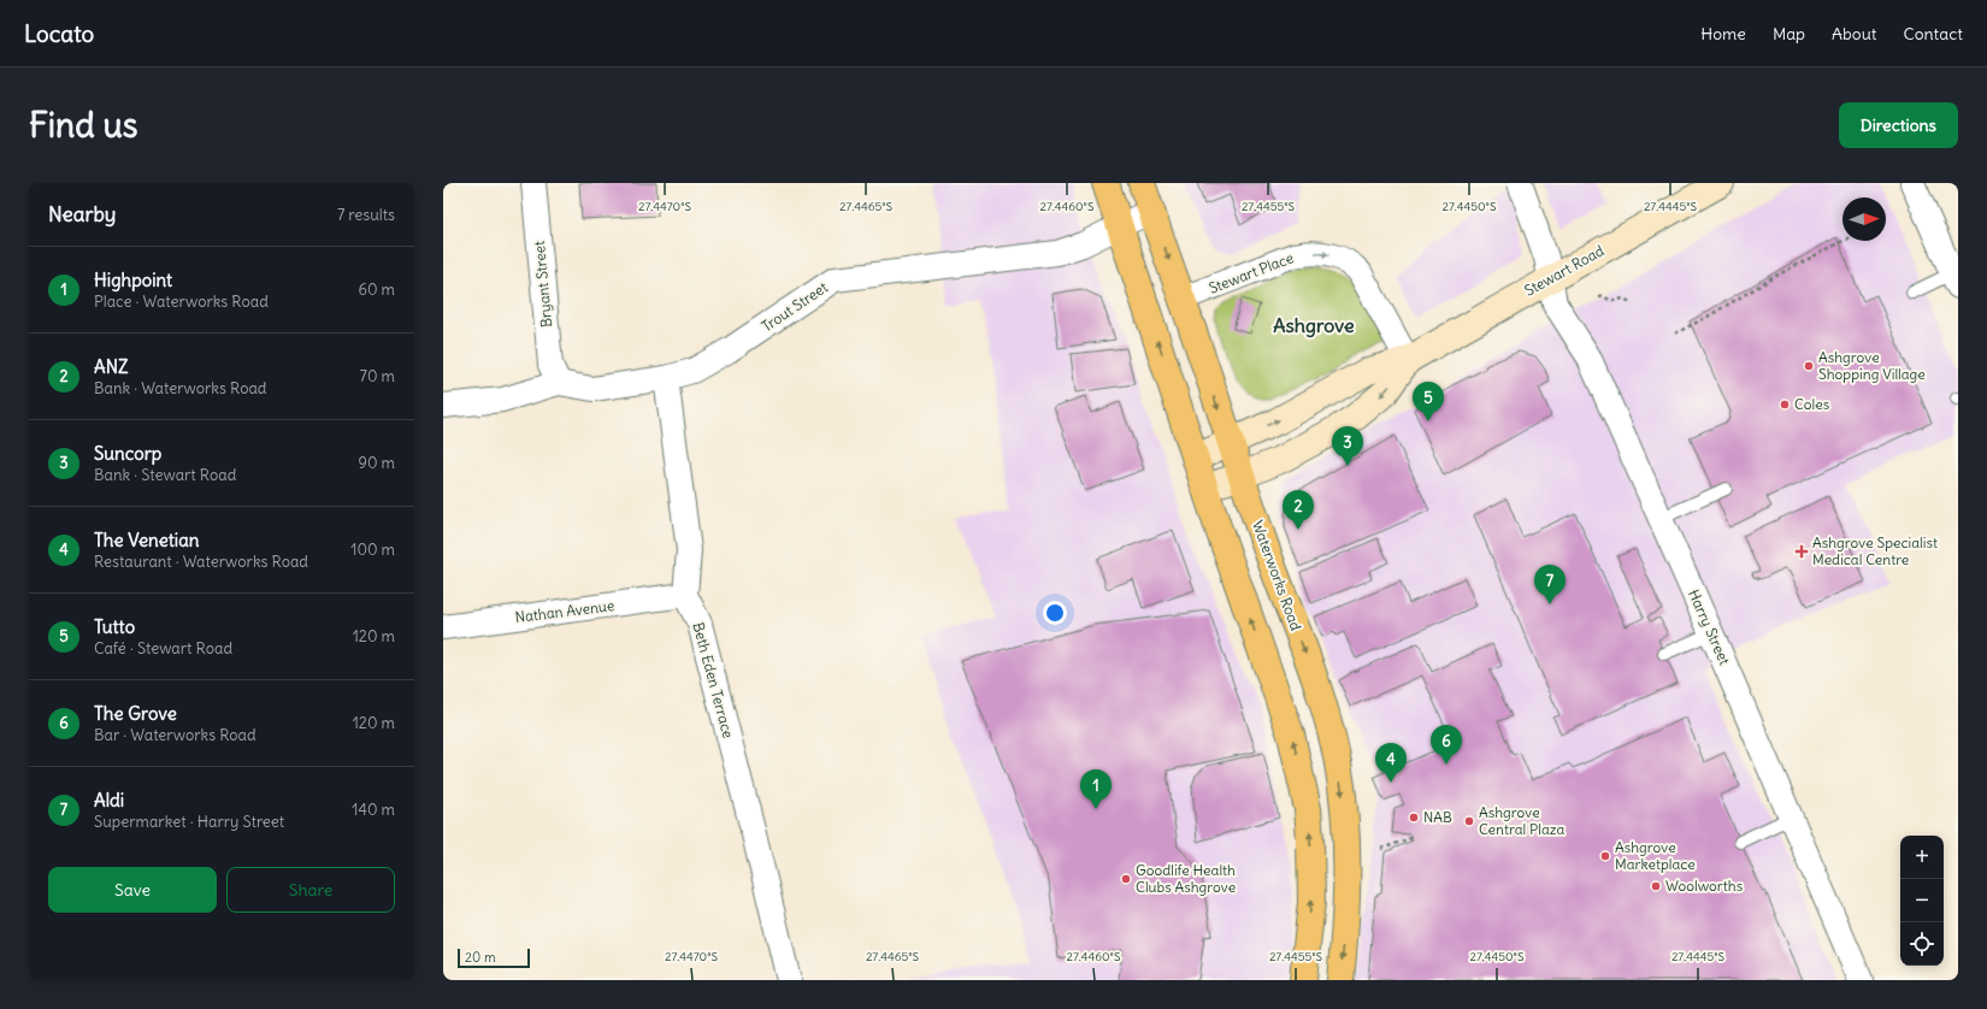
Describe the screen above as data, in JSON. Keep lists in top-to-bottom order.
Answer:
{
  "streets": {
    "main road": ["Stewart Road", "Waterworks Road"],
    "street": [
      "Stewart Place",
      "Bryant Street",
      "Trout Street",
      "Nathan Avenue",
      "Harry Street",
      "Beth Eden Terrace"
    ]
  },
  "crossings": [
    ["Stewart Road", "Stewart Place"],
    ["Stewart Road", "Waterworks Road"],
    ["Stewart Road", "Harry Street"],
    ["Stewart Place", "Waterworks Road"],
    ["Bryant Street", "Trout Street"],
    ["Trout Street", "Waterworks Road"],
    ["Trout Street", "Beth Eden Terrace"],
    ["Nathan Avenue", "Beth Eden Terrace"]
  ],
  "one_way": ["Stewart Place"],
  "districts": ["Ashgrove"],
  "places": {
    "other": [
      "Ashgrove Shopping Village",
      "Coles",
      "NAB",
      "Ashgrove Central Plaza",
      "Ashgrove Marketplace",
      "Goodlife Health Clubs Ashgrove",
      "Woolworths"
    ],
    "health": ["Ashgrove Specialist Medical Centre"]
  },
  "scale_bar": "20 m",
  "north": "right",
  "page": {
    "header": "Locato",
    "nav": [
      "Home",
      "Map",
      "About",
      "Contact"
    ],
    "buttons": [
      "Directions",
      ["Save", "Share"]
    ],
    "title": "Find us",
    "heading": ["Nearby", "7 results"],
    "list": [
      {
        "mark": "1",
        "name": "Highpoint",
        "note": "Place · Waterworks Road",
        "value": "60 m"
      },
      {
        "mark": "2",
        "name": "ANZ",
        "note": "Bank · Waterworks Road",
        "value": "70 m"
      },
      {
        "mark": "3",
        "name": "Suncorp",
        "note": "Bank · Stewart Road",
        "value": "90 m"
      },
      {
        "mark": "4",
        "name": "The Venetian",
        "note": "Restaurant · Waterworks Road",
        "value": "100 m"
      },
      {
        "mark": "5",
        "name": "Tutto",
        "note": "Café · Stewart Road",
        "value": "120 m"
      },
      {
        "mark": "6",
        "name": "The Grove",
        "note": "Bar · Waterworks Road",
        "value": "120 m"
      },
      {
        "mark": "7",
        "name": "Aldi",
        "note": "Supermarket · Harry Street",
        "value": "140 m"
      }
    ],
    "pins": [
      "5",
      "3",
      "2",
      "7",
      "6",
      "4",
      "1"
    ],
    "map_buttons": ["+", "−"],
    "scale": "20 m"
  },
  "coordinates": [
    "27.4470°S",
    "27.4465°S",
    "27.4460°S",
    "27.4455°S",
    "27.4450°S",
    "27.4445°S"
  ]
}
